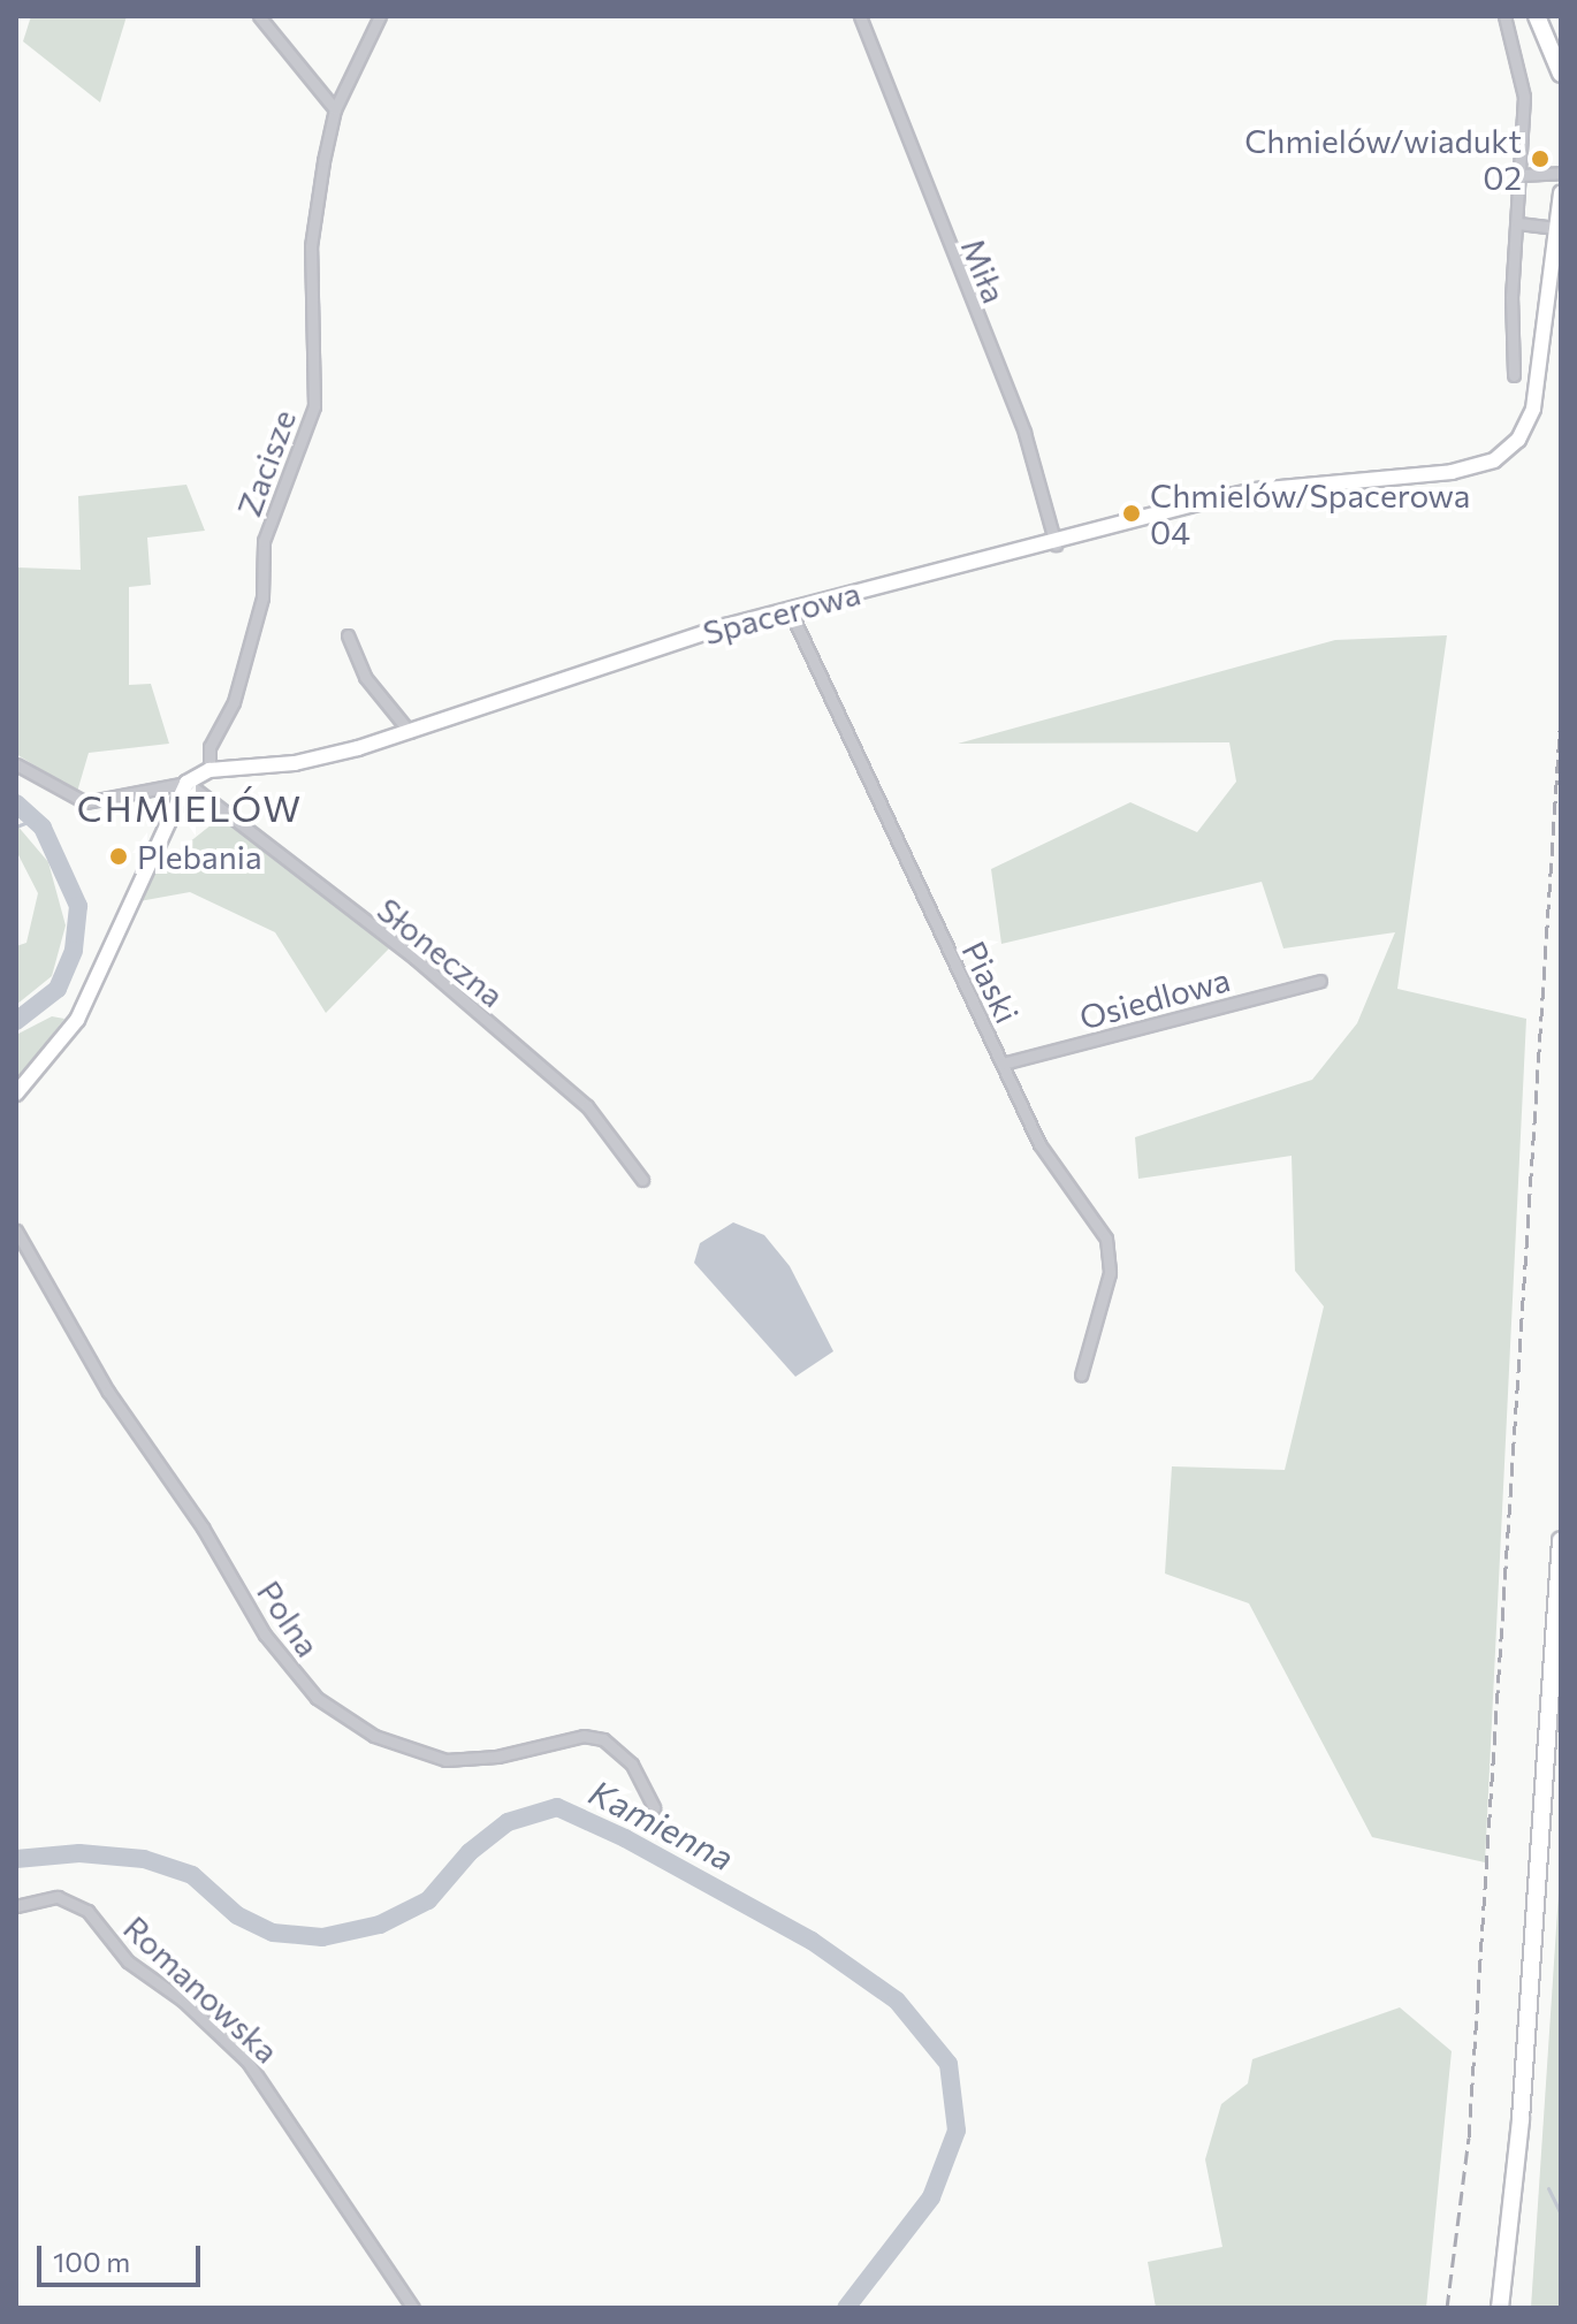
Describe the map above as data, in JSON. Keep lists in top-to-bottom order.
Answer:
{
  "streets": {
    "street": [
      "Miła",
      "Zacisze",
      "Spacerowa",
      "Słoneczna",
      "Piaski",
      "Osiedlowa",
      "Polna",
      "Romanowska"
    ]
  },
  "crossings": [
    ["Miła", "Spacerowa"],
    ["Zacisze", "Spacerowa"],
    ["Spacerowa", "Słoneczna"],
    ["Spacerowa", "Piaski"],
    ["Piaski", "Osiedlowa"]
  ],
  "districts": ["CHMIELÓW"],
  "water": ["Kamienna"],
  "places": ["Chmielów/wiadukt 02", "Chmielów/Spacerowa 04", "Plebania"],
  "scale_bar": "100 m"
}
